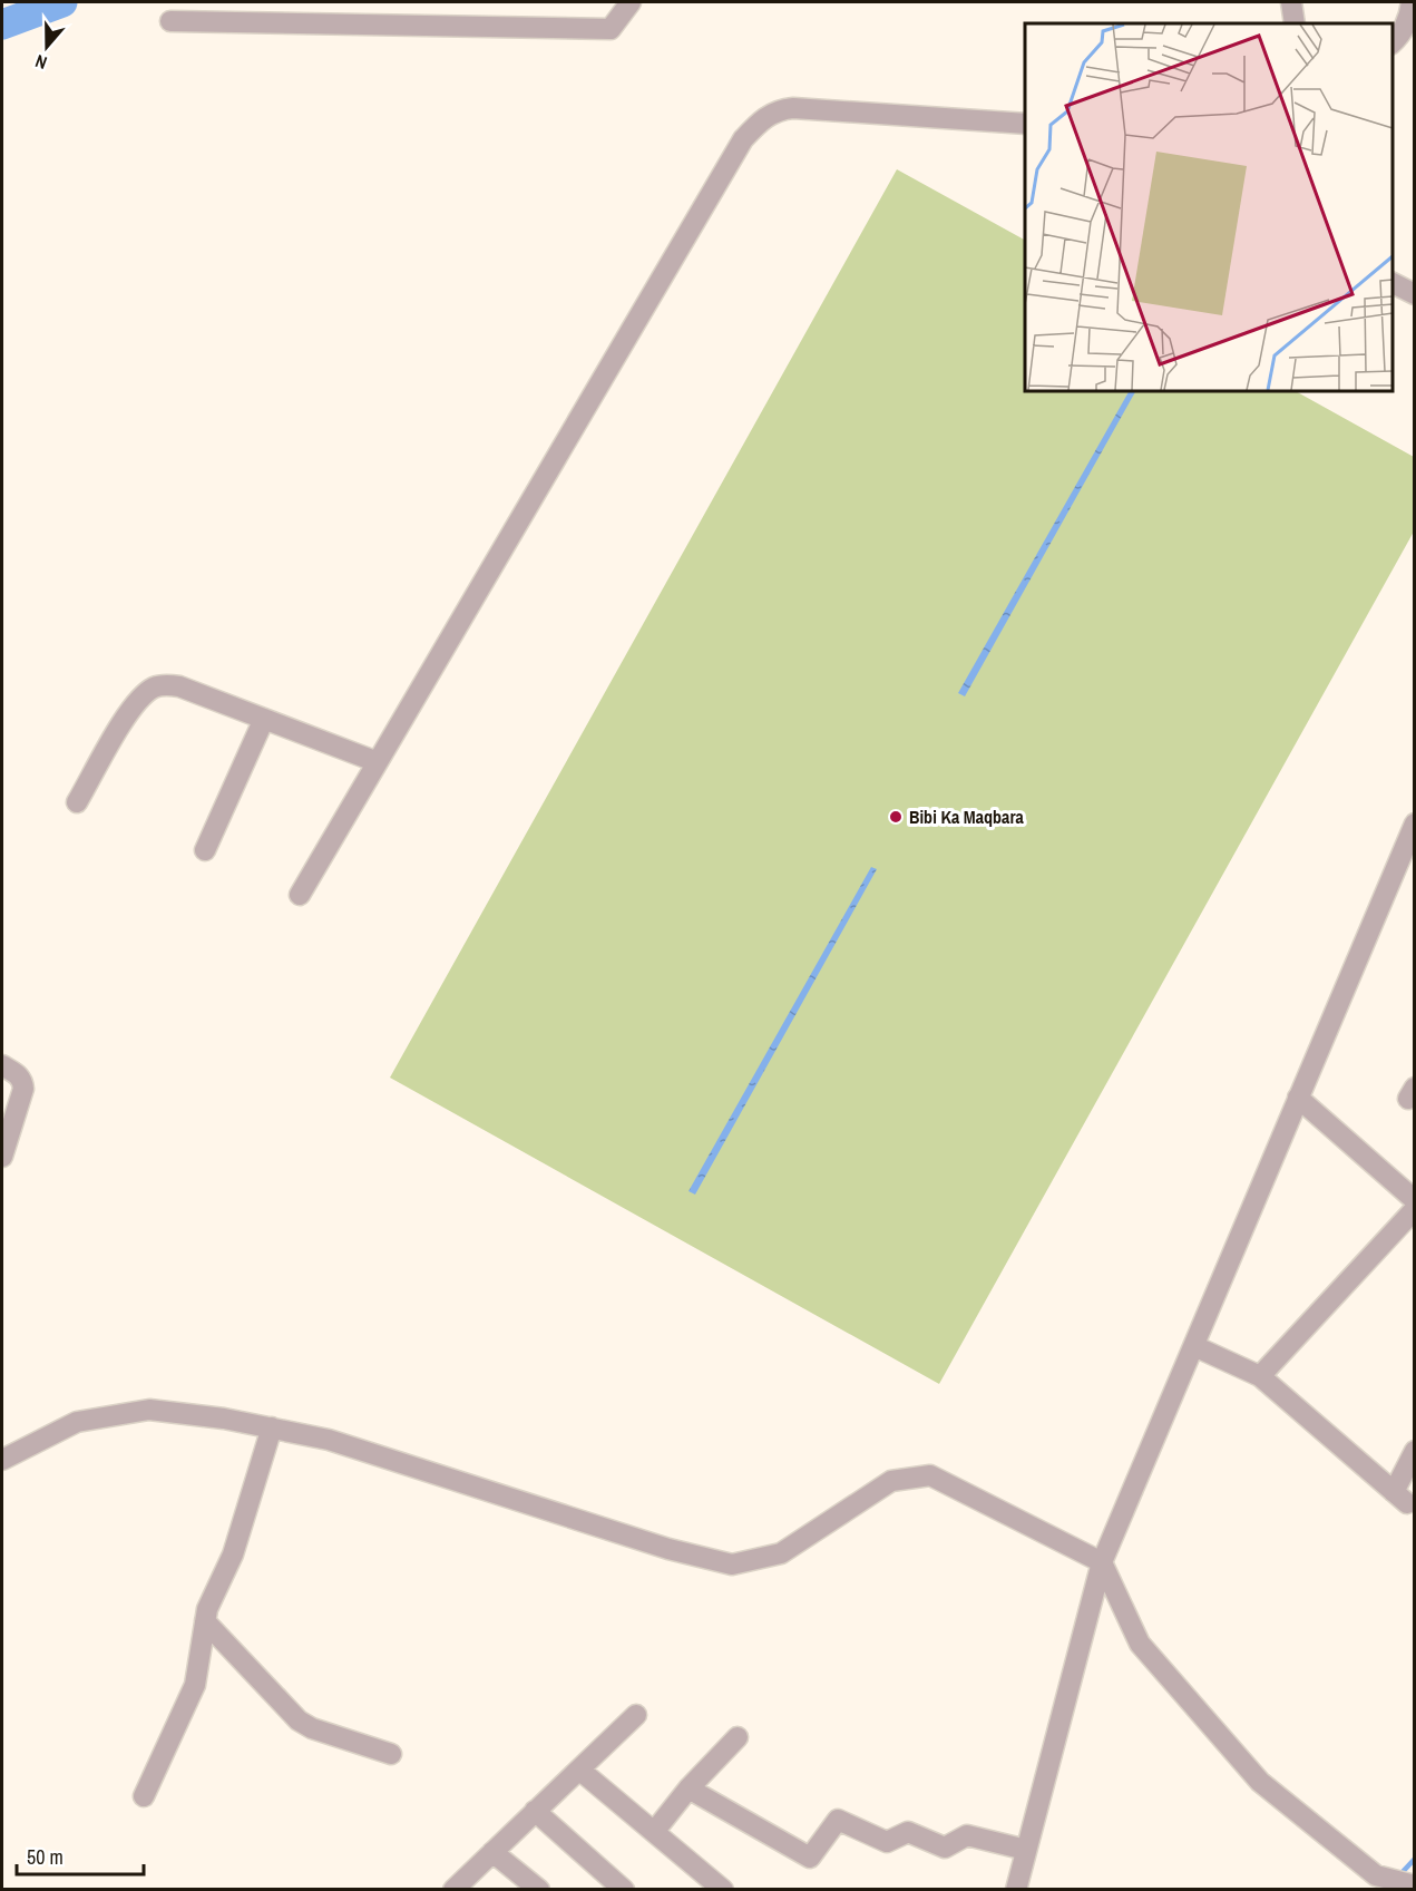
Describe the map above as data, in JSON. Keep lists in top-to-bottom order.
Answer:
{
  "places": ["Bibi Ka Maqbara"],
  "scale_bar": "50 m",
  "north": "bottom"
}
